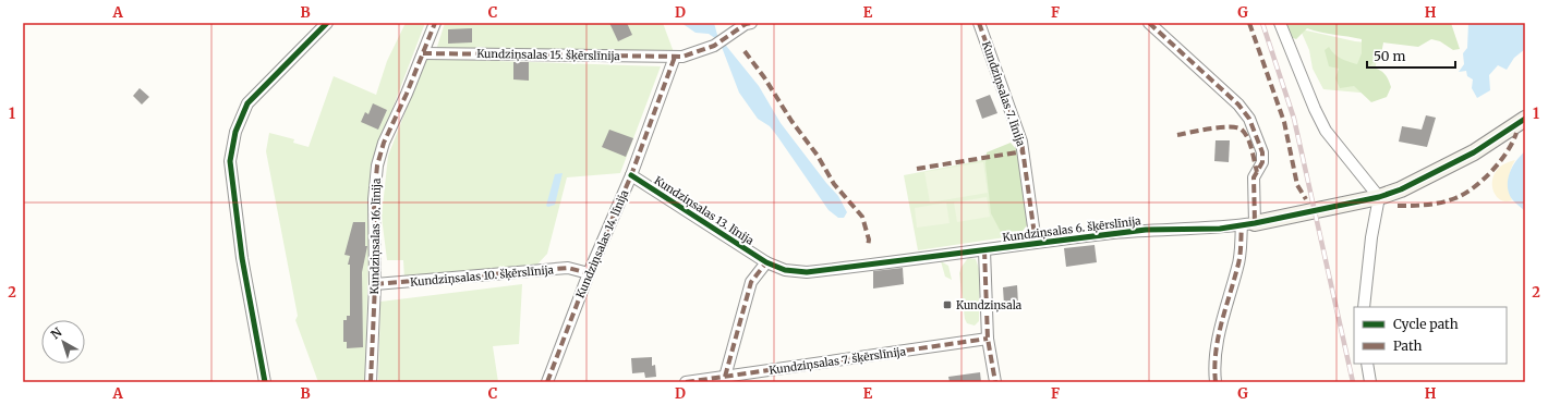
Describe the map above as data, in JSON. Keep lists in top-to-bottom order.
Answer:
{
  "streets": {
    "street": [
      "Kundziņsalas 15. šķērslīnija",
      "Kundziņsalas 7. līnija",
      "Kundziņsalas 13. līnija",
      "Kundziņsalas 6. šķērslīnija",
      "Kundziņsalas 16. līnija",
      "Kundziņsalas 14. līnija",
      "Kundziņsalas 10. šķērslīnija",
      "Kundziņsalas 7. šķērslīnija"
    ]
  },
  "crossings": [
    ["Kundziņsalas 15. šķērslīnija", "Kundziņsalas 16. līnija"],
    ["Kundziņsalas 15. šķērslīnija", "Kundziņsalas 14. līnija"],
    ["Kundziņsalas 7. līnija", "Kundziņsalas 6. šķērslīnija"],
    ["Kundziņsalas 13. līnija", "Kundziņsalas 6. šķērslīnija"],
    ["Kundziņsalas 13. līnija", "Kundziņsalas 14. līnija"],
    ["Kundziņsalas 16. līnija", "Kundziņsalas 10. šķērslīnija"],
    ["Kundziņsalas 14. līnija", "Kundziņsalas 10. šķērslīnija"]
  ],
  "places": {
    "transit": ["Kundziņsala"]
  },
  "legend": ["Cycle path", "Path"],
  "scale_bar": "50 m",
  "north": "top left",
  "grid": {
    "columns": [
      "A",
      "B",
      "C",
      "D",
      "E",
      "F",
      "G",
      "H"
    ],
    "rows": ["1", "2"]
  }
}
